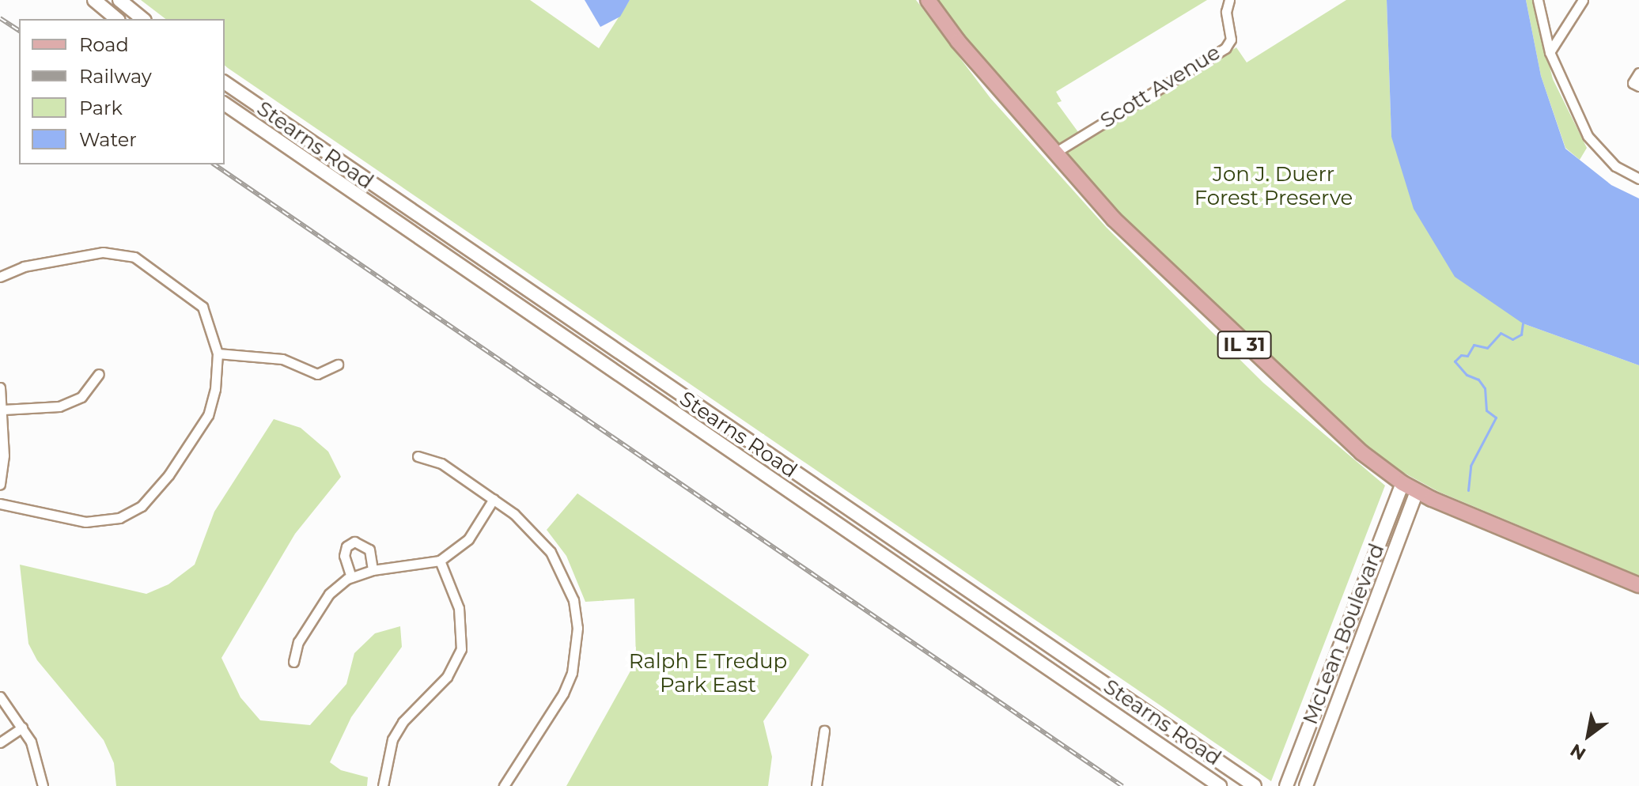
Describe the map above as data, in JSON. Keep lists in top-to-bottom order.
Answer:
{
  "streets": {
    "main road": ["Stearns Road", "IL 31", "McLean Boulevard"],
    "street": ["Scott Avenue"]
  },
  "crossings": [
    ["Scott Avenue", "IL 31"],
    ["IL 31", "McLean Boulevard"]
  ],
  "parks": ["Jon J. Duerr Forest Preserve", "Ralph E Tredup Park East"],
  "legend": [
    "Road",
    "Railway",
    "Park",
    "Water"
  ],
  "north": "bottom left"
}
